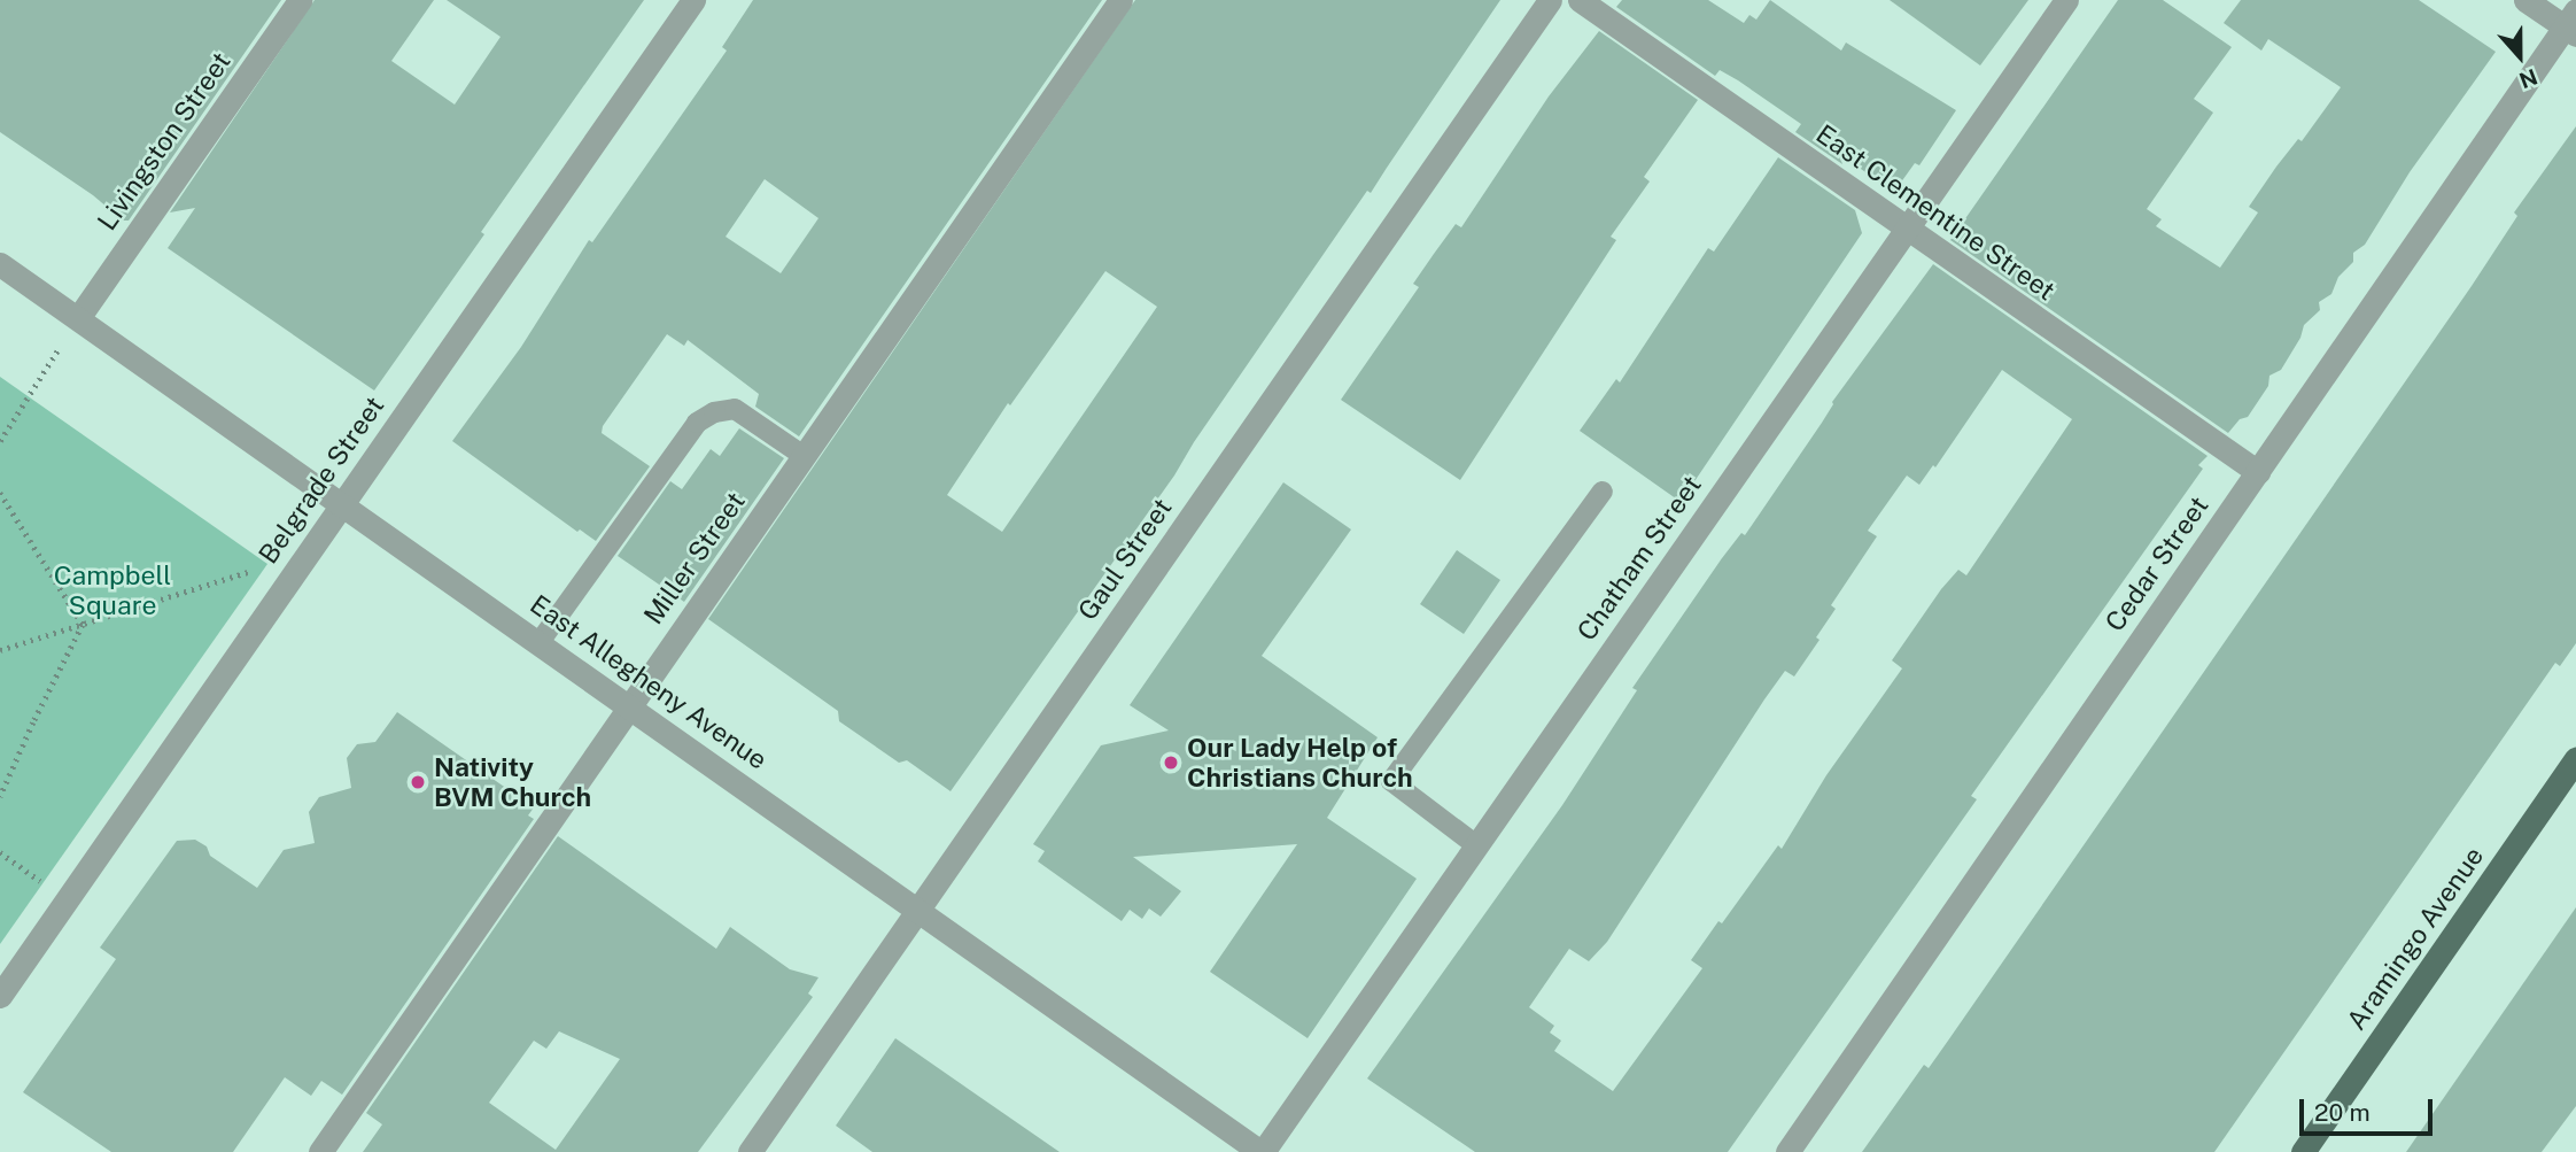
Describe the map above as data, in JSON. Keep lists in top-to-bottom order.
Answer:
{
  "streets": {
    "main road": ["Aramingo Avenue"],
    "street": [
      "Livingston Street",
      "East Clementine Street",
      "Belgrade Street",
      "Miller Street",
      "Chatham Street",
      "Gaul Street",
      "Cedar Street",
      "East Allegheny Avenue"
    ]
  },
  "crossings": [
    ["Livingston Street", "East Allegheny Avenue"],
    ["East Clementine Street", "Chatham Street"],
    ["East Clementine Street", "Cedar Street"],
    ["Belgrade Street", "East Allegheny Avenue"],
    ["Miller Street", "East Allegheny Avenue"],
    ["Chatham Street", "East Allegheny Avenue"],
    ["Gaul Street", "East Allegheny Avenue"]
  ],
  "parks": ["Campbell Square"],
  "places": ["Our Lady Help of Christians Church", "Nativity BVM Church"],
  "scale_bar": "20 m",
  "north": "bottom"
}
